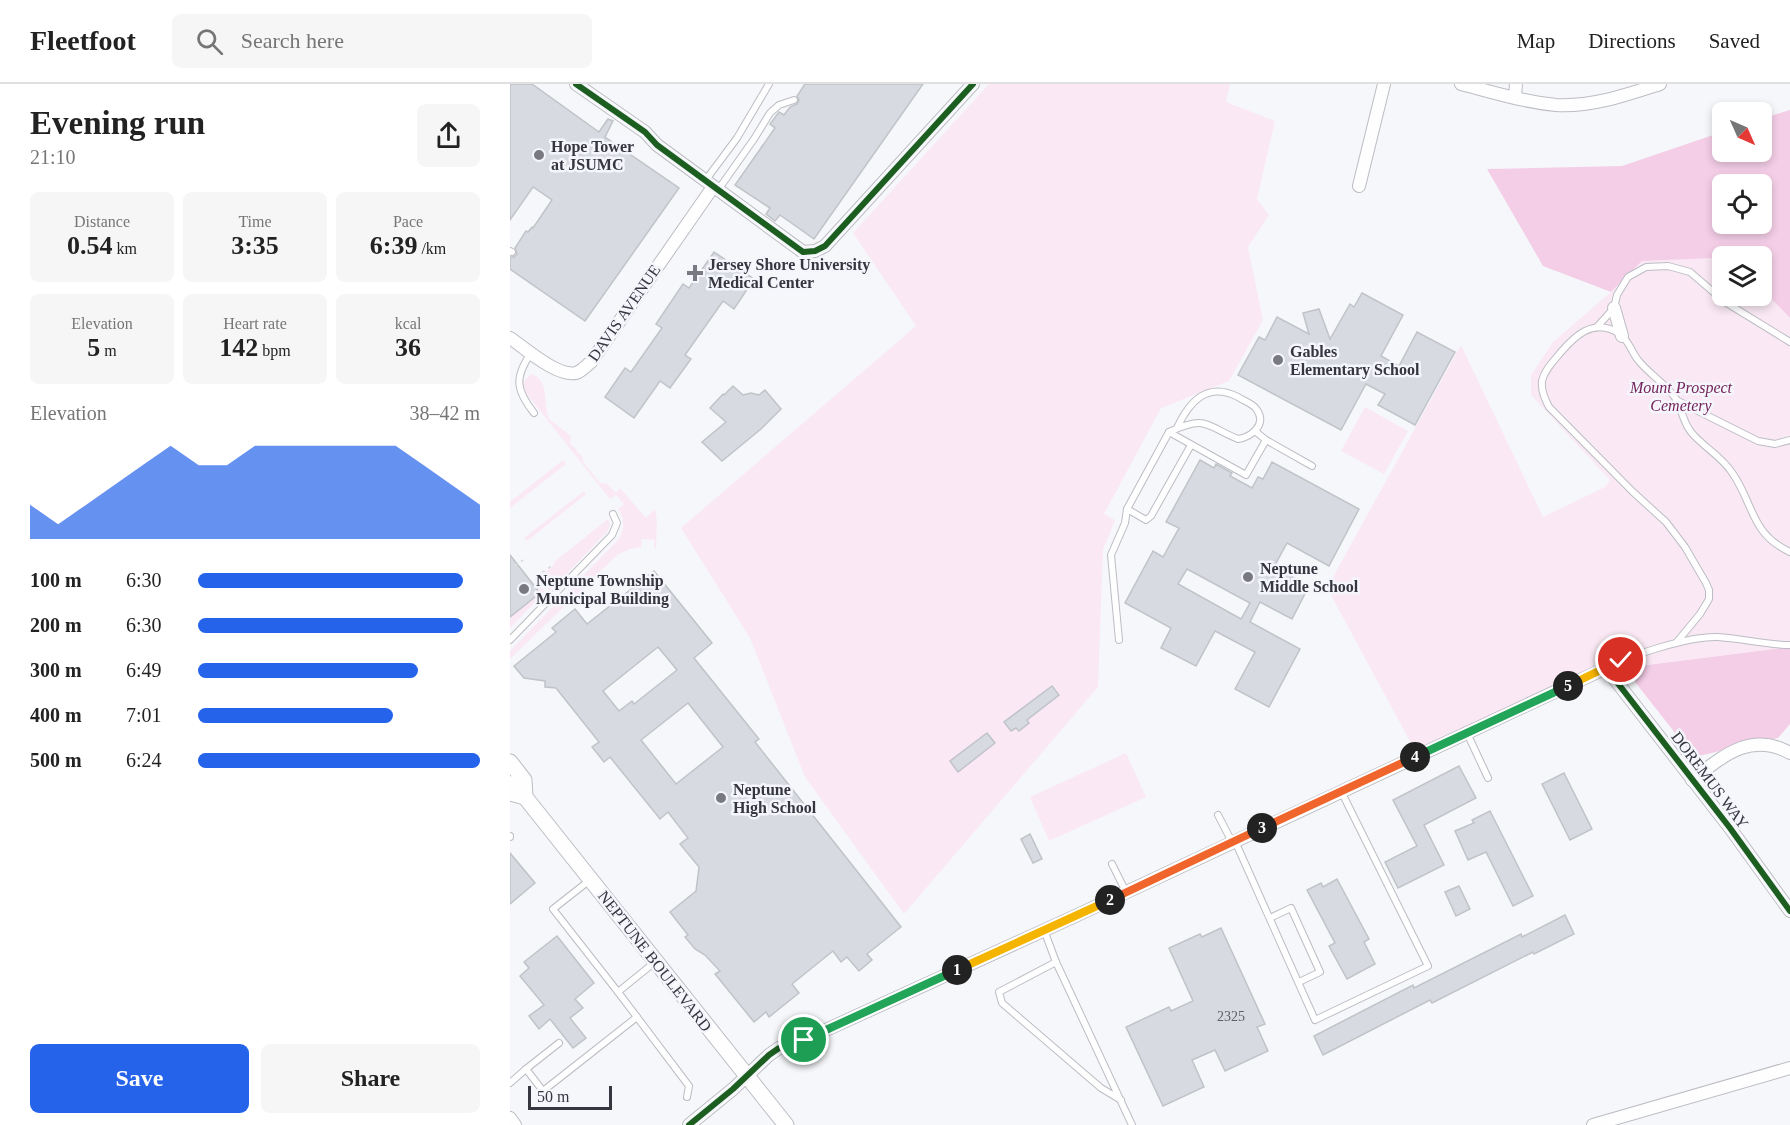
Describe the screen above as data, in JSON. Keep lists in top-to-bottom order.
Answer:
{
  "streets": {
    "street": ["DAVIS AVENUE", "DOREMUS WAY", "NEPTUNE BOULEVARD"]
  },
  "parks": ["Mount Prospect Cemetery"],
  "places": {
    "other": [
      "Hope Tower at JSUMC",
      "Gables Elementary School",
      "Neptune Middle School",
      "Neptune Township Municipal Building",
      "Neptune High School"
    ],
    "health": ["Jersey Shore University Medical Center"]
  },
  "house_numbers": ["2325"],
  "scale_bar": "50 m",
  "north": "bottom right",
  "page": {
    "header": "Fleetfoot",
    "search": "Search here",
    "nav": ["Map", "Directions", "Saved"],
    "heading": ["Evening run", "21:10"],
    "stats": [
      ["Distance", "0.54 km"],
      ["Time", "3:35"],
      ["Pace", "6:39 /km"],
      ["Elevation", "5 m"],
      ["Heart rate", "142 bpm"],
      ["kcal", "36"]
    ],
    "chart": ["Elevation", "38–42 m"],
    "list": [
      {
        "name": "100 m",
        "note": "6:30"
      },
      {
        "name": "200 m",
        "note": "6:30"
      },
      {
        "name": "300 m",
        "note": "6:49"
      },
      {
        "name": "400 m",
        "note": "7:01"
      },
      {
        "name": "500 m",
        "note": "6:24"
      }
    ],
    "pins": [
      "5",
      "4",
      "3",
      "2",
      "1"
    ],
    "buttons": ["Save", "Share"],
    "scale": "50 m"
  }
}
